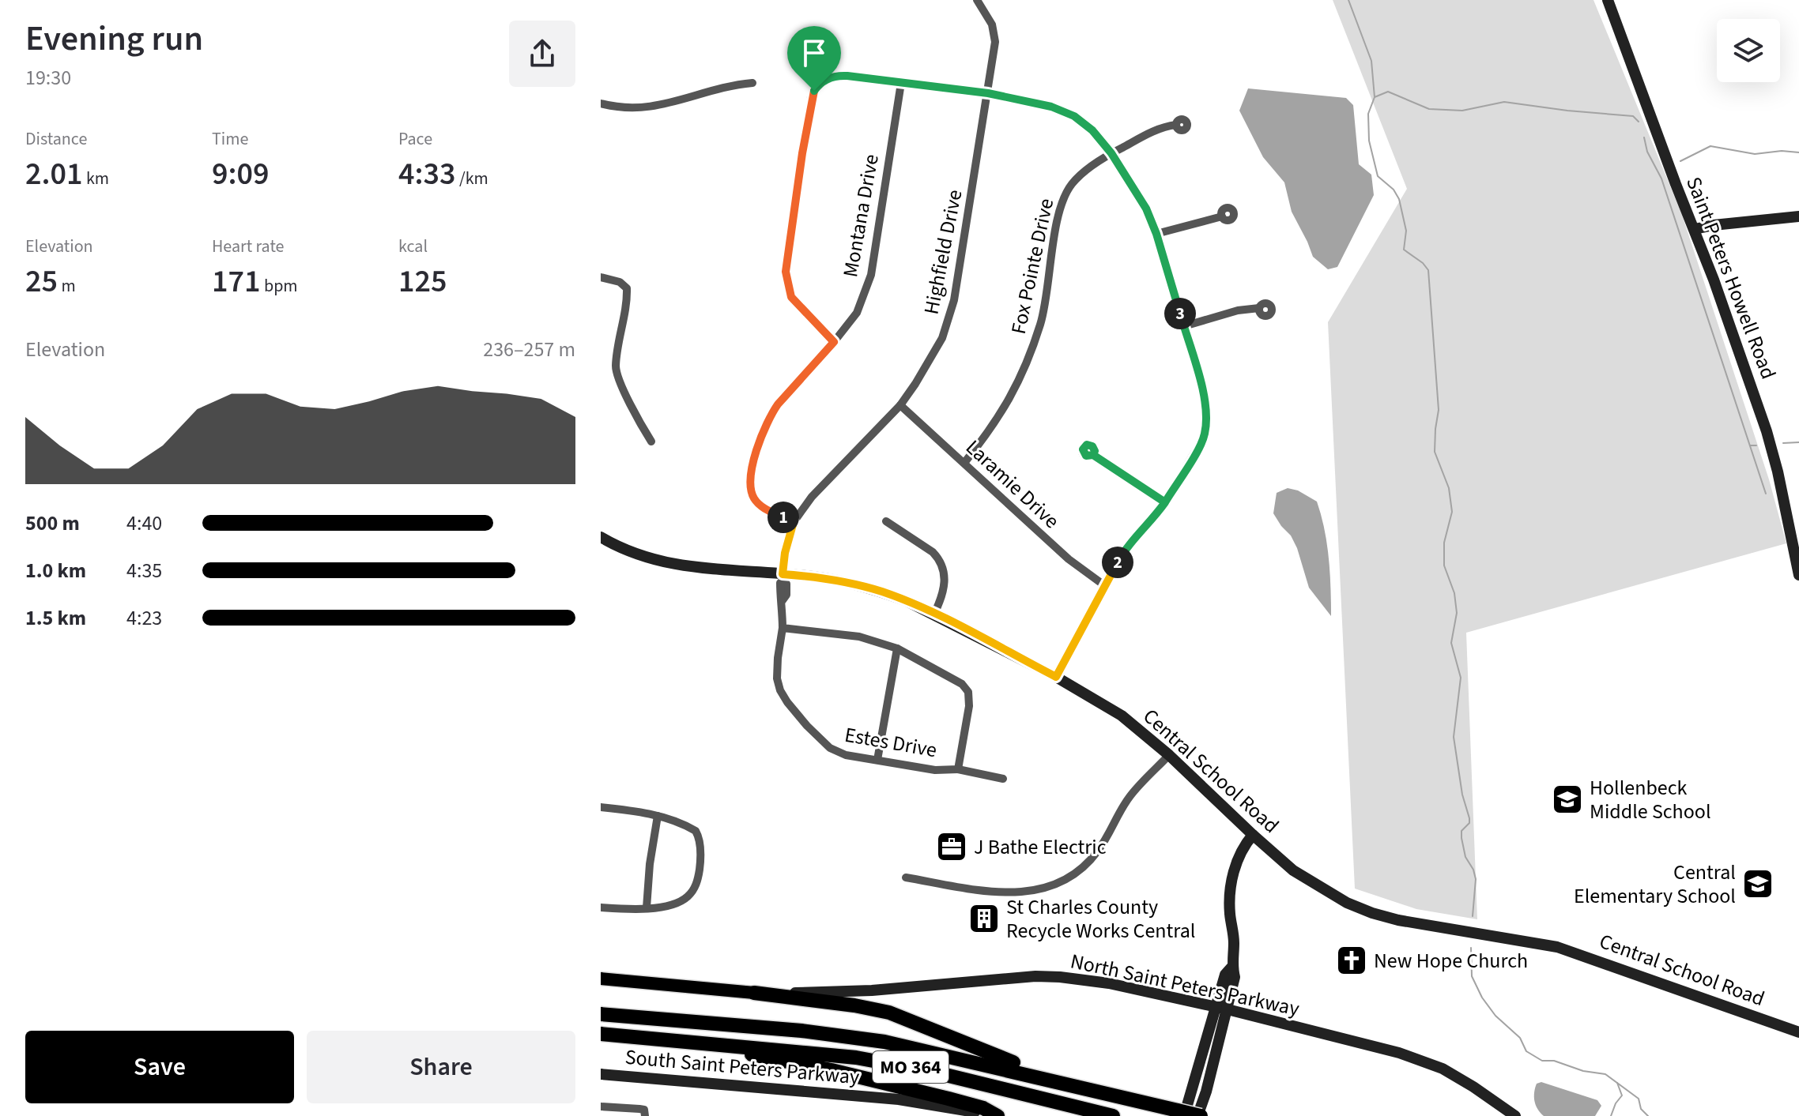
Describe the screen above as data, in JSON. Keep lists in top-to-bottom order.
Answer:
{
  "streets": {
    "highway": ["MO 364"],
    "main road": [
      "Saint Peters Howell Road",
      "Central School Road",
      "North Saint Peters Parkway",
      "South Saint Peters Parkway"
    ],
    "street": [
      "Montana Drive",
      "Highfield Drive",
      "Fox Pointe Drive",
      "Laramie Drive",
      "Estes Drive"
    ]
  },
  "crossings": [
    ["Montana Drive", "Highfield Drive"],
    ["Highfield Drive", "Laramie Drive"],
    ["Highfield Drive", "Estes Drive"],
    ["Highfield Drive", "Central School Road"],
    ["Fox Pointe Drive", "Laramie Drive"],
    ["Estes Drive", "Central School Road"]
  ],
  "places": {
    "school or university": ["Hollenbeck Middle School", "Central Elementary School"],
    "office": ["J Bathe Electric"],
    "building": ["St Charles County Recycle Works Central"],
    "church": ["New Hope Church"]
  },
  "page": {
    "heading": ["Evening run", "19:30"],
    "stats": [
      ["Distance", "2.01 km"],
      ["Time", "9:09"],
      ["Pace", "4:33 /km"],
      ["Elevation", "25 m"],
      ["Heart rate", "171 bpm"],
      ["kcal", "125"]
    ],
    "pins": ["3", "1", "2"],
    "chart": ["Elevation", "236–257 m"],
    "list": [
      {
        "name": "500 m",
        "note": "4:40"
      },
      {
        "name": "1.0 km",
        "note": "4:35"
      },
      {
        "name": "1.5 km",
        "note": "4:23"
      }
    ],
    "buttons": ["Save", "Share"]
  }
}
